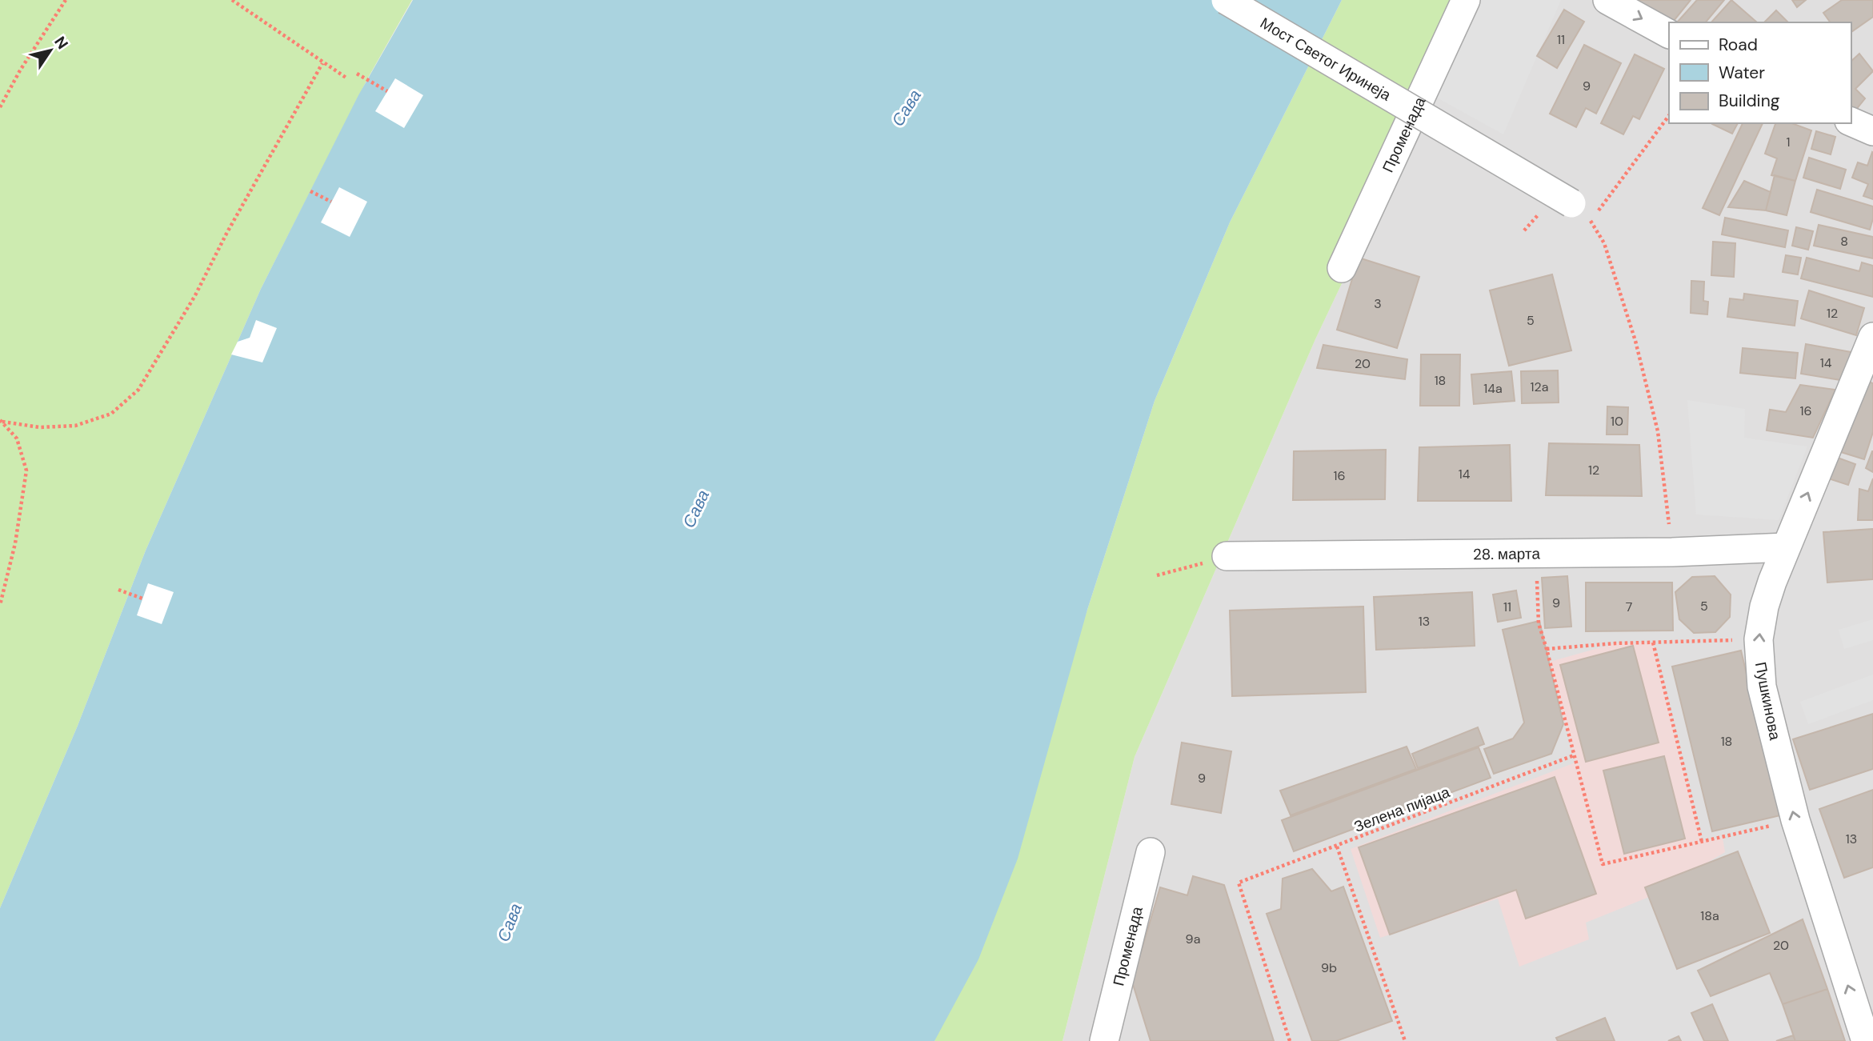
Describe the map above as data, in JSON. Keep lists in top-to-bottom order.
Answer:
{
  "streets": {
    "street": [
      "Мост Светог Иринеја",
      "Променада",
      "28. марта",
      "Пушкинова"
    ],
    "path": ["Зелена пијаца"]
  },
  "crossings": [
    ["28. марта", "Пушкинова"]
  ],
  "one_way": ["Пушкинова"],
  "water": ["Сава"],
  "house_numbers": [
    "11",
    "9",
    "1",
    "8",
    "3",
    "12",
    "5",
    "14",
    "20",
    "18",
    "12a",
    "14a",
    "16",
    "10",
    "12",
    "14",
    "16",
    "9",
    "5",
    "11",
    "7",
    "13",
    "18",
    "9",
    "13",
    "18a",
    "9a",
    "20",
    "9b"
  ],
  "legend": ["Road", "Water", "Building"],
  "north": "top right"
}
